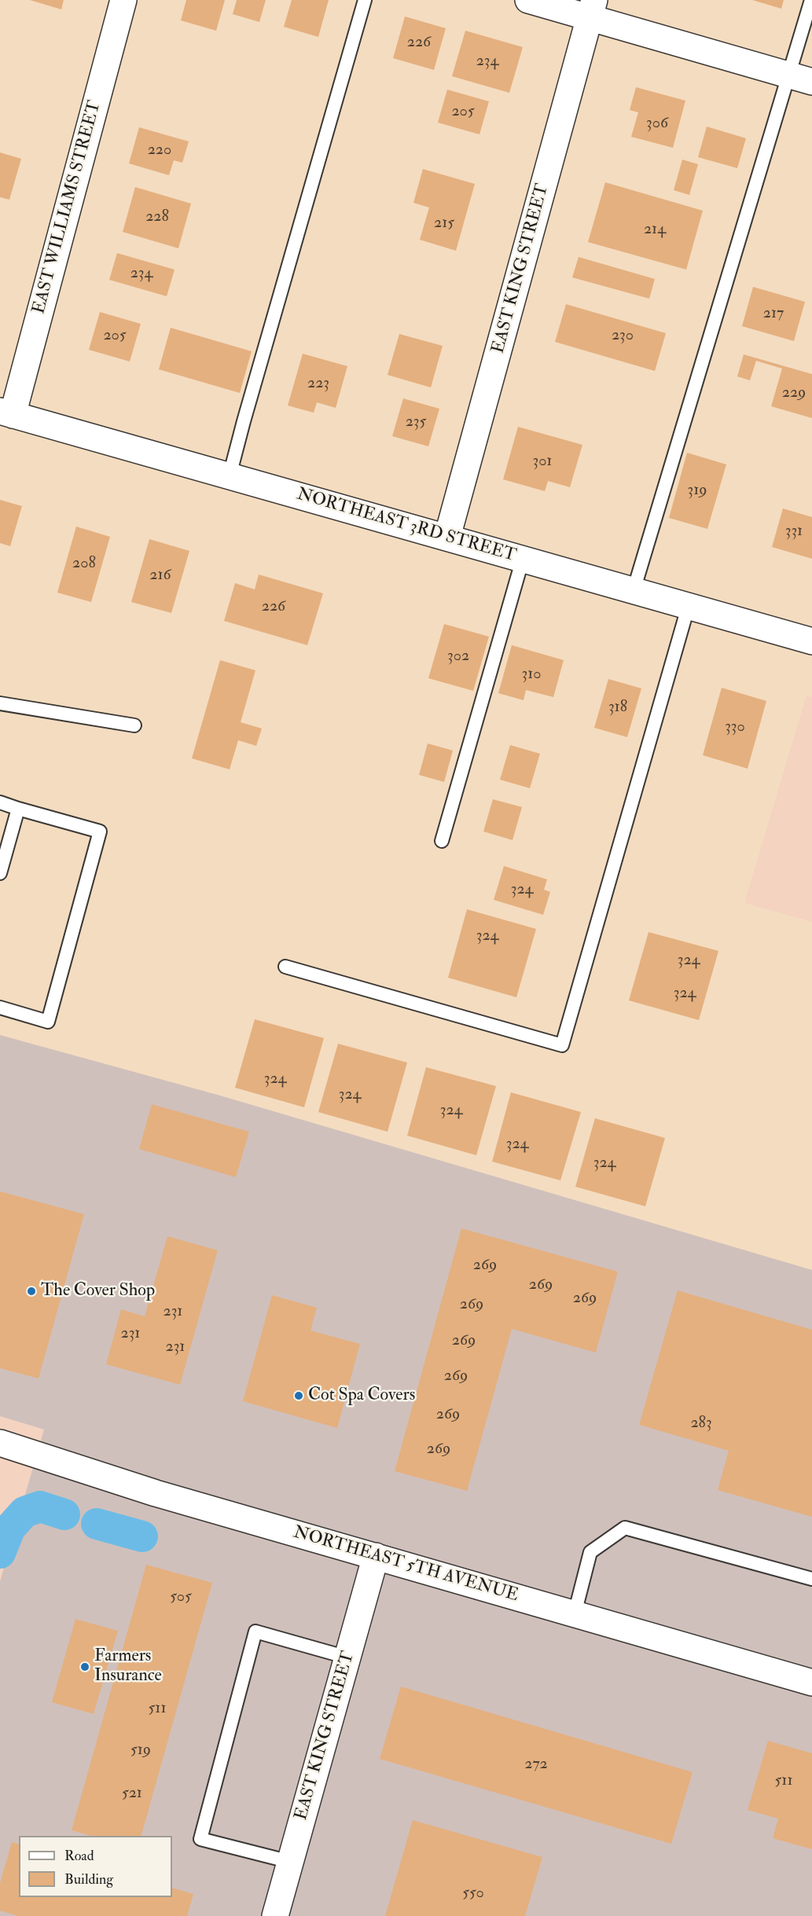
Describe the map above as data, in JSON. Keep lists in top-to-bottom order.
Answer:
{
  "streets": {
    "street": [
      "EAST WILLIAMS STREET",
      "EAST KING STREET",
      "NORTHEAST 3RD STREET",
      "NORTHEAST 5TH AVENUE"
    ]
  },
  "crossings": [
    ["EAST WILLIAMS STREET", "NORTHEAST 3RD STREET"],
    ["EAST KING STREET", "NORTHEAST 3RD STREET"],
    ["EAST KING STREET", "NORTHEAST 5TH AVENUE"]
  ],
  "places": ["The Cover Shop", "Cot Spa Covers", "Farmers Insurance"],
  "house_numbers": [
    "226",
    "234",
    "205",
    "306",
    "220",
    "228",
    "215",
    "214",
    "234",
    "217",
    "205",
    "230",
    "223",
    "229",
    "235",
    "301",
    "319",
    "331",
    "208",
    "216",
    "226",
    "302",
    "310",
    "318",
    "330",
    "324",
    "324",
    "324",
    "324",
    "324",
    "324",
    "324",
    "324",
    "324",
    "269",
    "269",
    "269",
    "269",
    "231",
    "231",
    "269",
    "231",
    "269",
    "269",
    "283",
    "269",
    "505",
    "511",
    "519",
    "272",
    "511",
    "521",
    "550"
  ],
  "legend": ["Road", "Building"]
}
